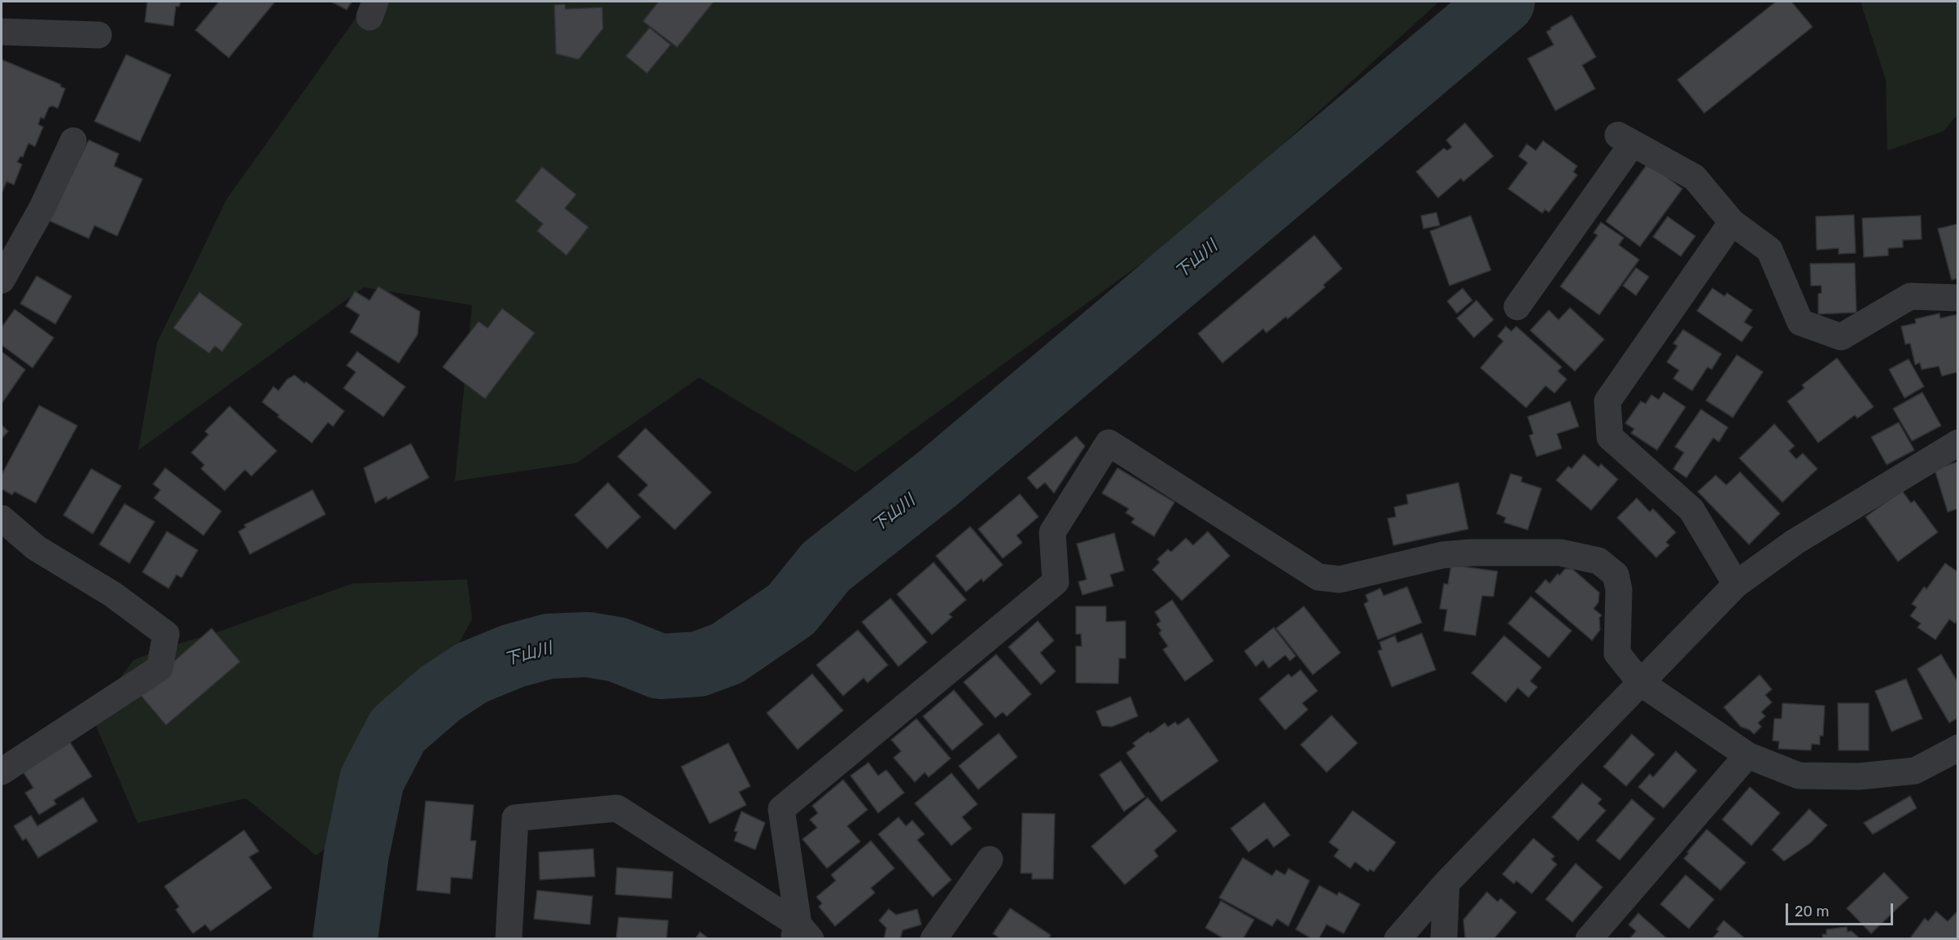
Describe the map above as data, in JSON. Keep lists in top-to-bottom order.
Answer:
{
  "water": ["下山川"],
  "scale_bar": "20 m"
}
